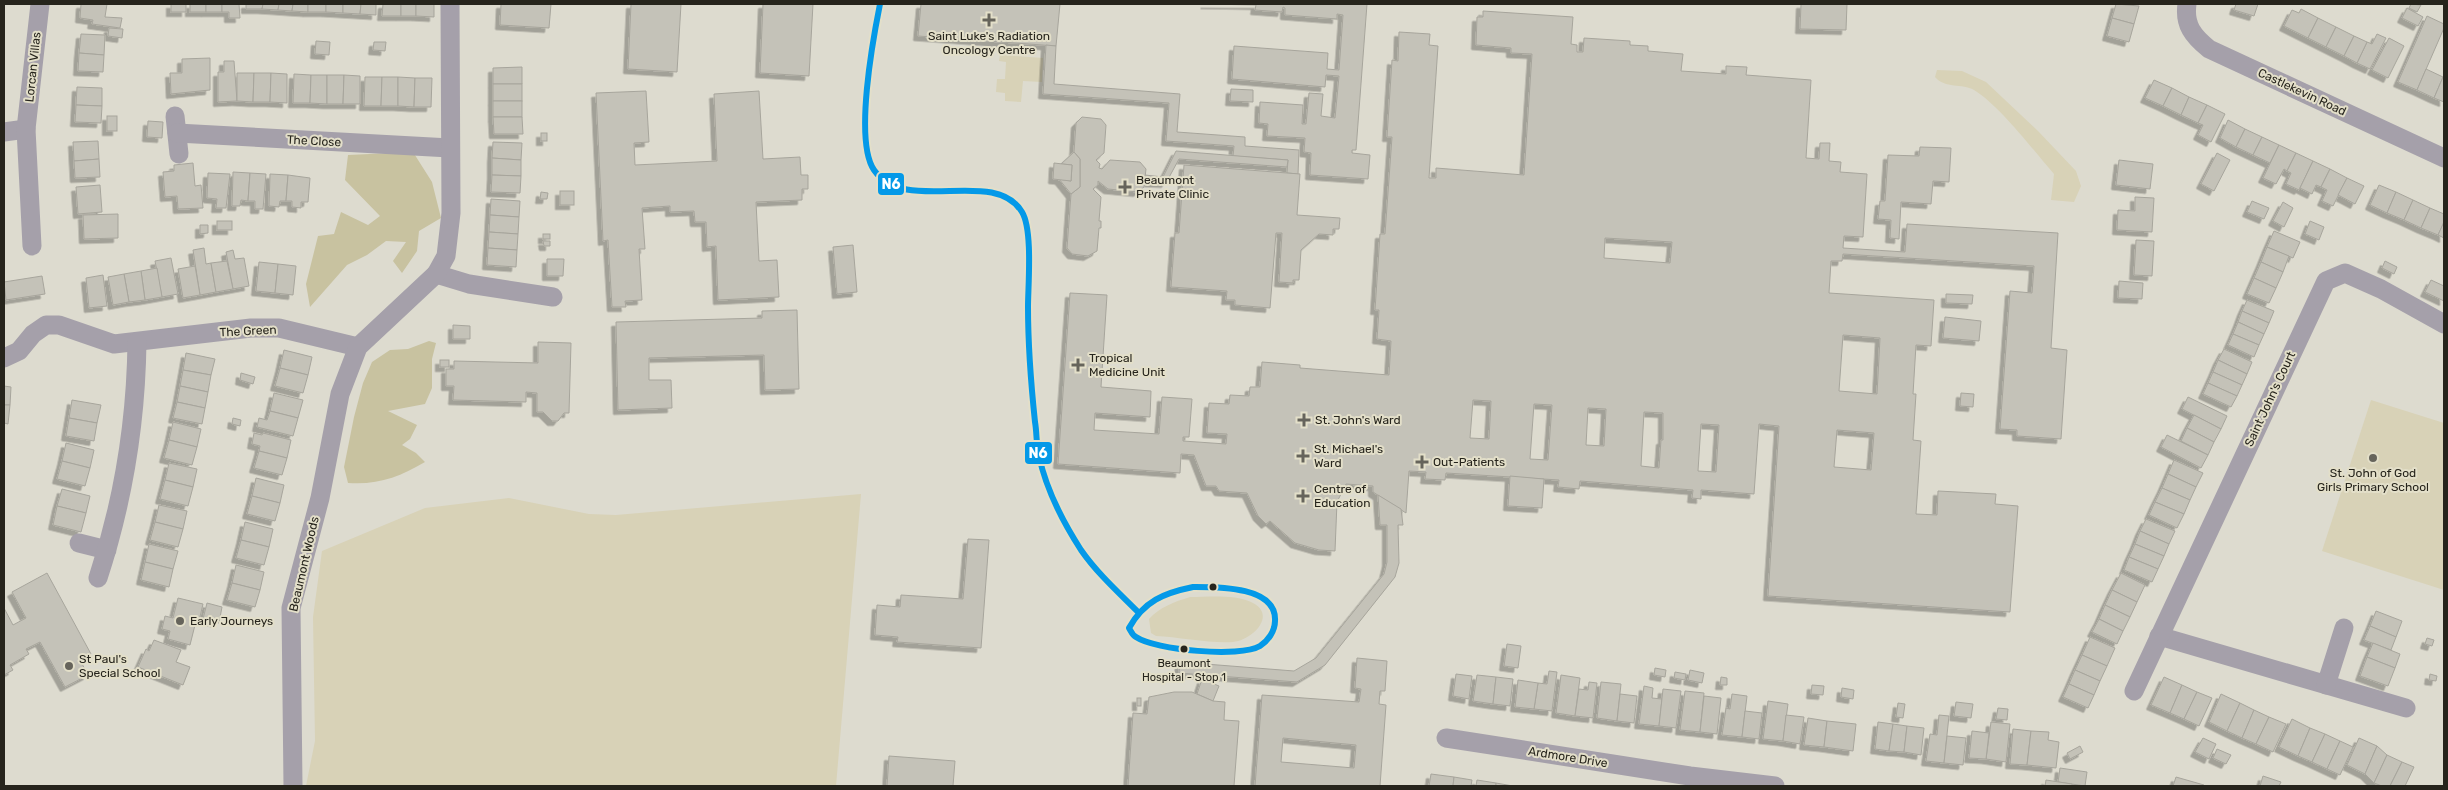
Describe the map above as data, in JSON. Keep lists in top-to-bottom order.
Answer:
{
  "streets": {
    "street": [
      "Lorcan Villas",
      "Castlekevin Road",
      "The Close",
      "The Green",
      "Saint John's Court",
      "Beaumont Woods",
      "Ardmore Drive"
    ]
  },
  "crossings": [
    ["The Green", "Beaumont Woods"]
  ],
  "places": {
    "health": [
      "Saint Luke's Radiation Oncology Centre",
      "Beaumont Private Clinic",
      "Tropical Medicine Unit",
      "St. John's Ward",
      "St. Michael's Ward",
      "Out-Patients",
      "Centre of Education"
    ],
    "other": [
      "St. John of God Girls Primary School",
      "Early Journeys",
      "Beaumont Hospital - Stop 1",
      "St Paul's Special School"
    ]
  },
  "lines": ["transit line N6"]
}
